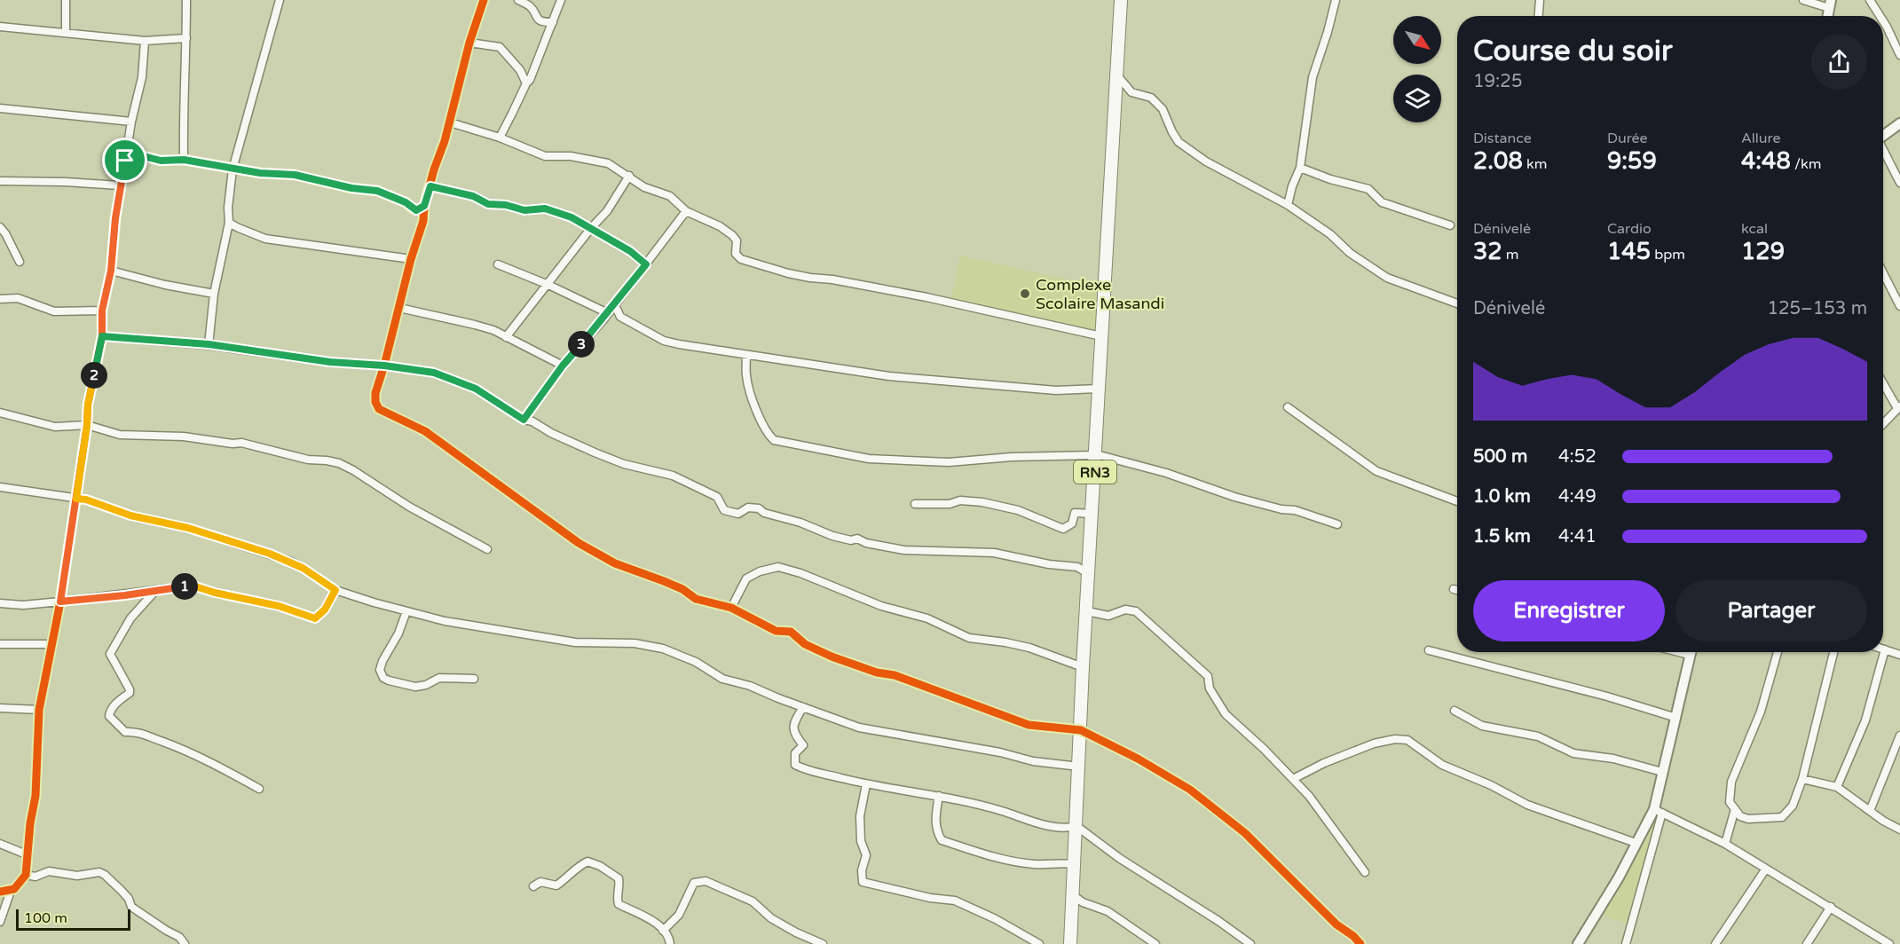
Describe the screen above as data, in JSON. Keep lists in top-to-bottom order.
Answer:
{
  "streets": {
    "highway": ["RN3"]
  },
  "places": ["Complexe Scolaire Masandi"],
  "scale_bar": "100 m",
  "north": "bottom right",
  "page": {
    "heading": ["Course du soir", "19:25"],
    "stats": [
      ["Distance", "2.08 km"],
      ["Durée", "9:59"],
      ["Allure", "4:48 /km"],
      ["Dénivelé", "32 m"],
      ["Cardio", "145 bpm"],
      ["kcal", "129"]
    ],
    "chart": ["Dénivelé", "125–153 m"],
    "pins": ["3", "2", "1"],
    "list": [
      {
        "name": "500 m",
        "note": "4:52"
      },
      {
        "name": "1.0 km",
        "note": "4:49"
      },
      {
        "name": "1.5 km",
        "note": "4:41"
      }
    ],
    "buttons": ["Enregistrer", "Partager"],
    "scale": "100 m"
  }
}
